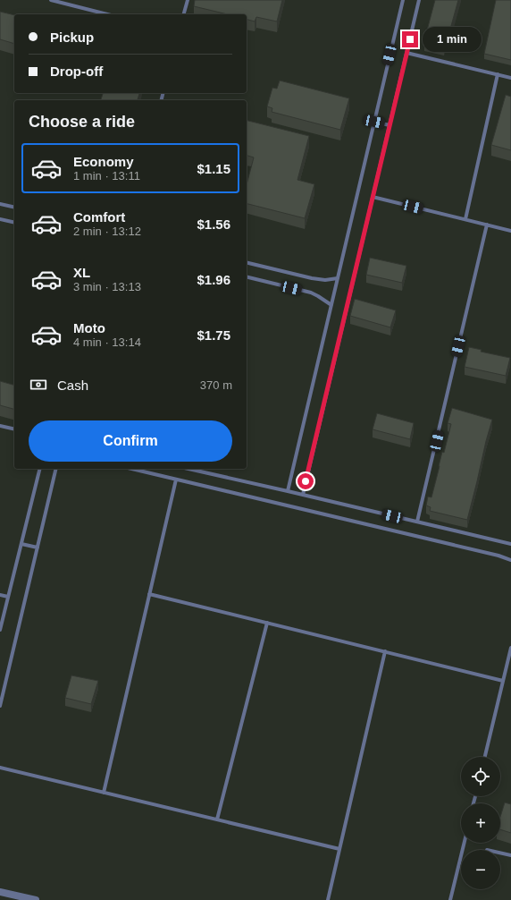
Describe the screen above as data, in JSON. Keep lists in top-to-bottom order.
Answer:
{
  "page": {
    "banner": ["Pickup", "Drop-off"],
    "bubble": "1 min",
    "heading": "Choose a ride",
    "list": [
      {
        "name": "Economy",
        "note": "1 min · 13:11",
        "value": "$1.15"
      },
      {
        "name": "Comfort",
        "note": "2 min · 13:12",
        "value": "$1.56"
      },
      {
        "name": "XL",
        "note": "3 min · 13:13",
        "value": "$1.96"
      },
      {
        "name": "Moto",
        "note": "4 min · 13:14",
        "value": "$1.75"
      }
    ],
    "pay": ["Cash", "370 m"],
    "buttons": "Confirm",
    "map_buttons": ["+", "−"]
  }
}
